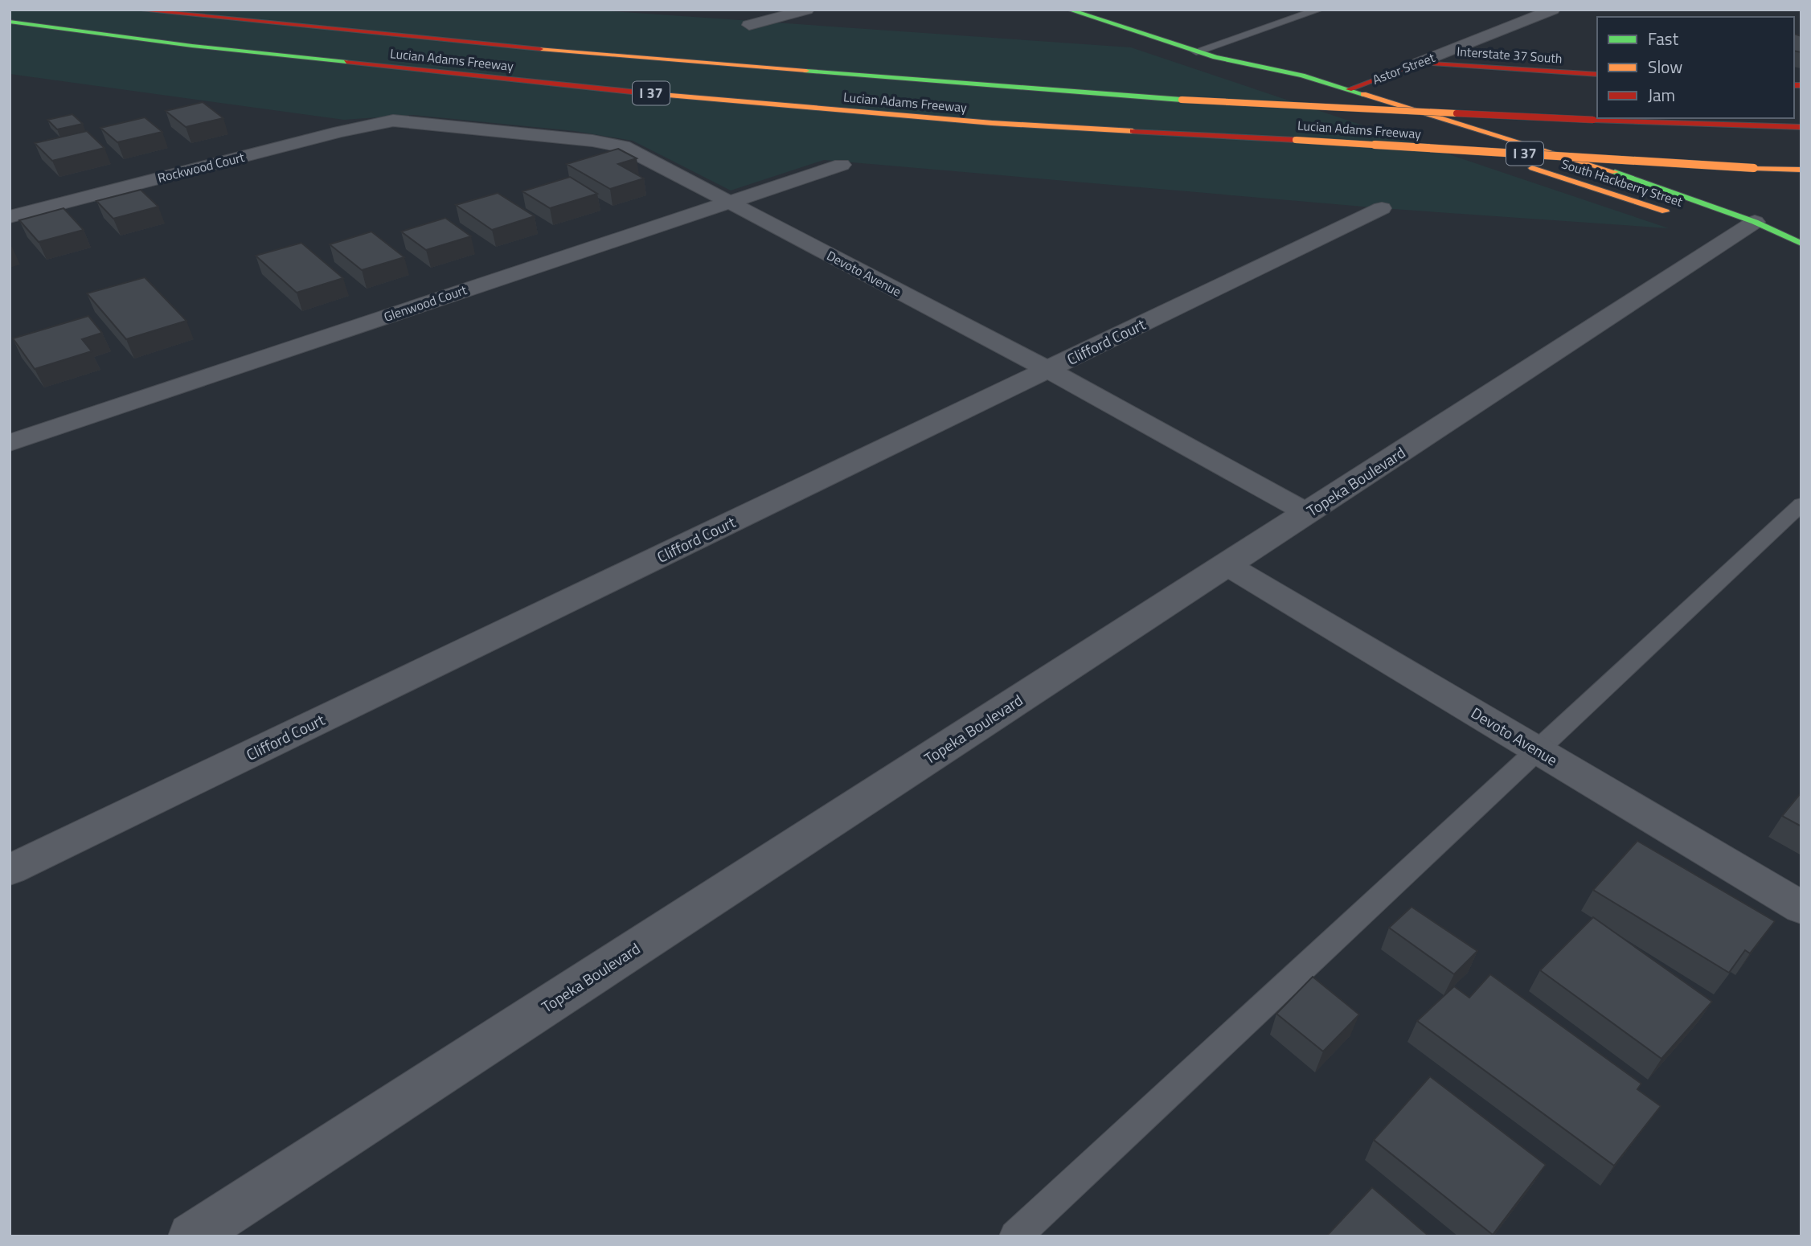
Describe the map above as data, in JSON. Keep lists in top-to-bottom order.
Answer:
{
  "streets": {
    "main road": [
      "Interstate 37 South",
      "Lucian Adams Freeway",
      "Astor Street",
      "I 37",
      "South Hackberry Street"
    ],
    "street": [
      "Rockwood Court",
      "Devoto Avenue",
      "Glenwood Court",
      "Clifford Court",
      "Topeka Boulevard"
    ]
  },
  "crossings": [
    ["Interstate 37 South", "Astor Street"],
    ["Astor Street", "South Hackberry Street"],
    ["Rockwood Court", "Devoto Avenue"],
    ["South Hackberry Street", "Topeka Boulevard"],
    ["Devoto Avenue", "Glenwood Court"],
    ["Devoto Avenue", "Clifford Court"],
    ["Devoto Avenue", "Topeka Boulevard"]
  ],
  "legend": ["Fast", "Slow", "Jam"]
}
